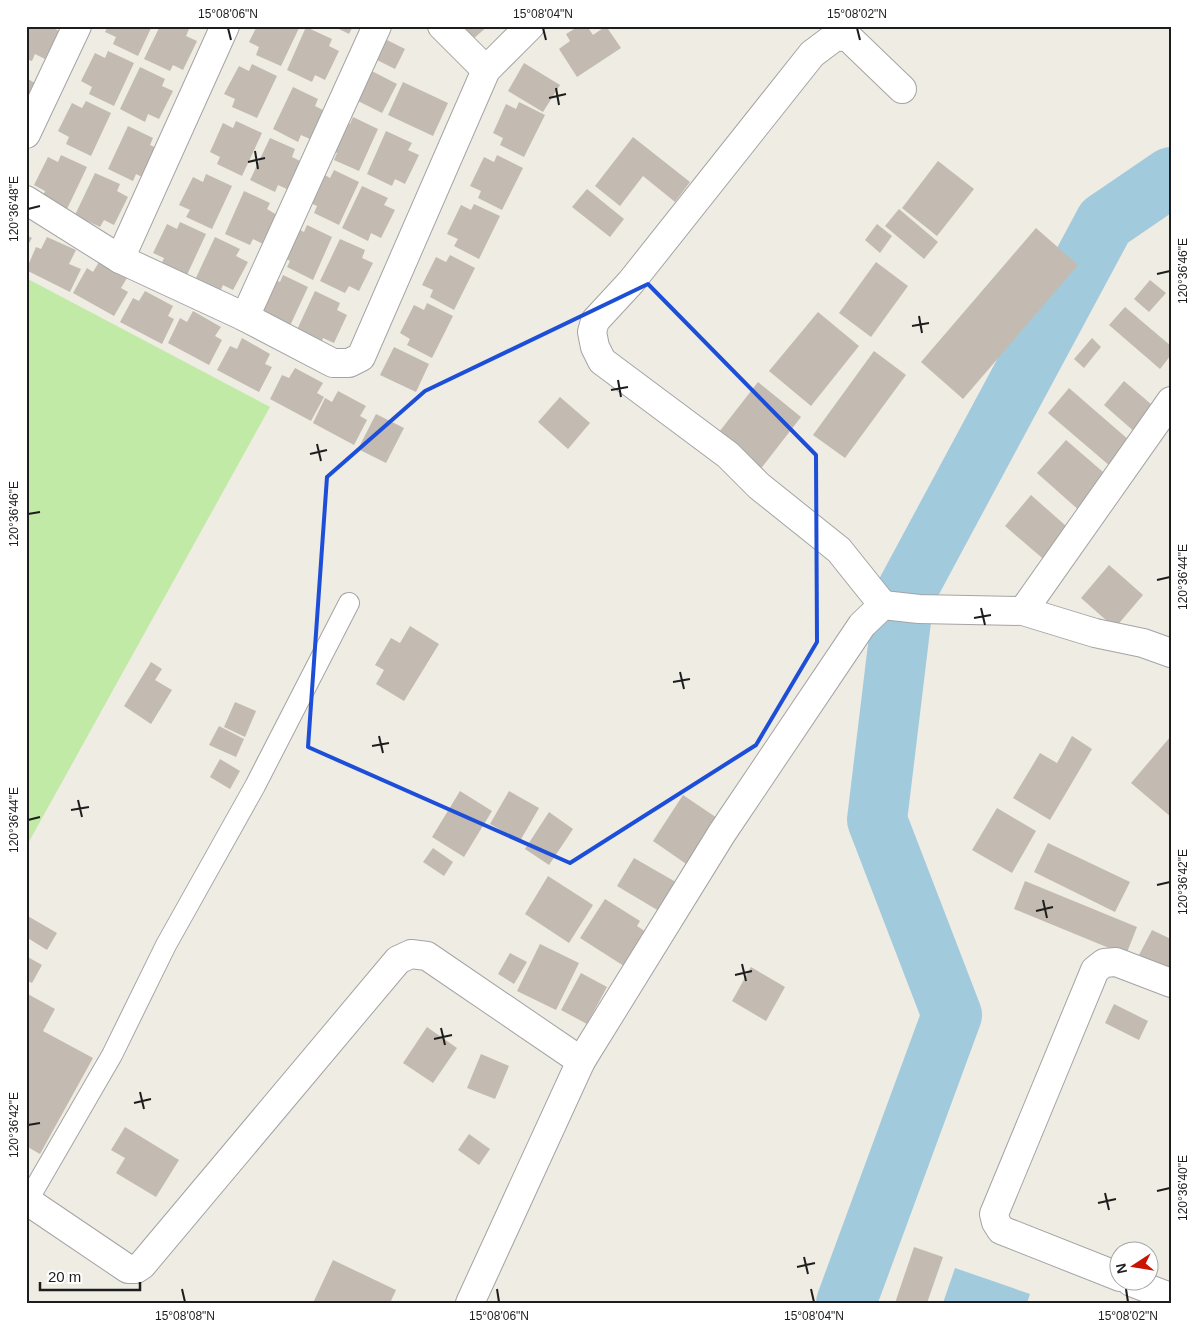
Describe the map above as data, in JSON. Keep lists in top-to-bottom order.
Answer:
{
  "scale_bar": "20 m",
  "north": "left",
  "coordinates": [
    "15°08'06\"N",
    "15°08'04\"N",
    "15°08'02\"N",
    "120°36'48\"E",
    "120°36'46\"E",
    "120°36'44\"E",
    "120°36'42\"E",
    "120°36'40\"E",
    "15°08'08\"N"
  ]
}
